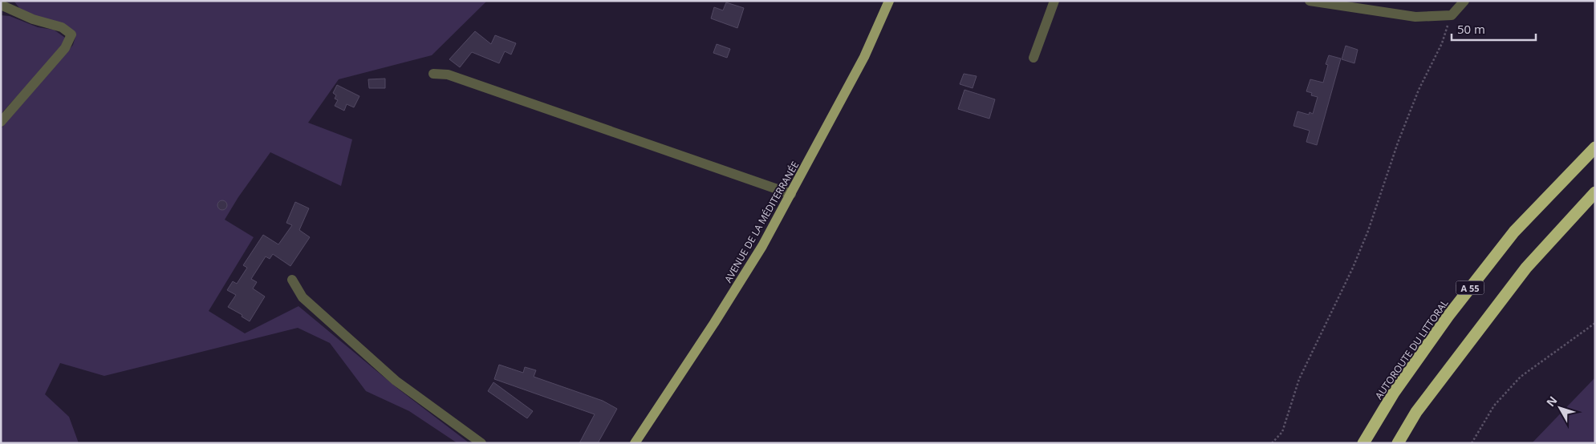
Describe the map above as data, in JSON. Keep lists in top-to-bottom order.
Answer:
{
  "streets": {
    "highway": ["A 55", "AUTOROUTE DU LITTORAL"],
    "main road": ["AVENUE DE LA MÉDITERRANÉE"]
  },
  "scale_bar": "50 m",
  "north": "top left"
}
